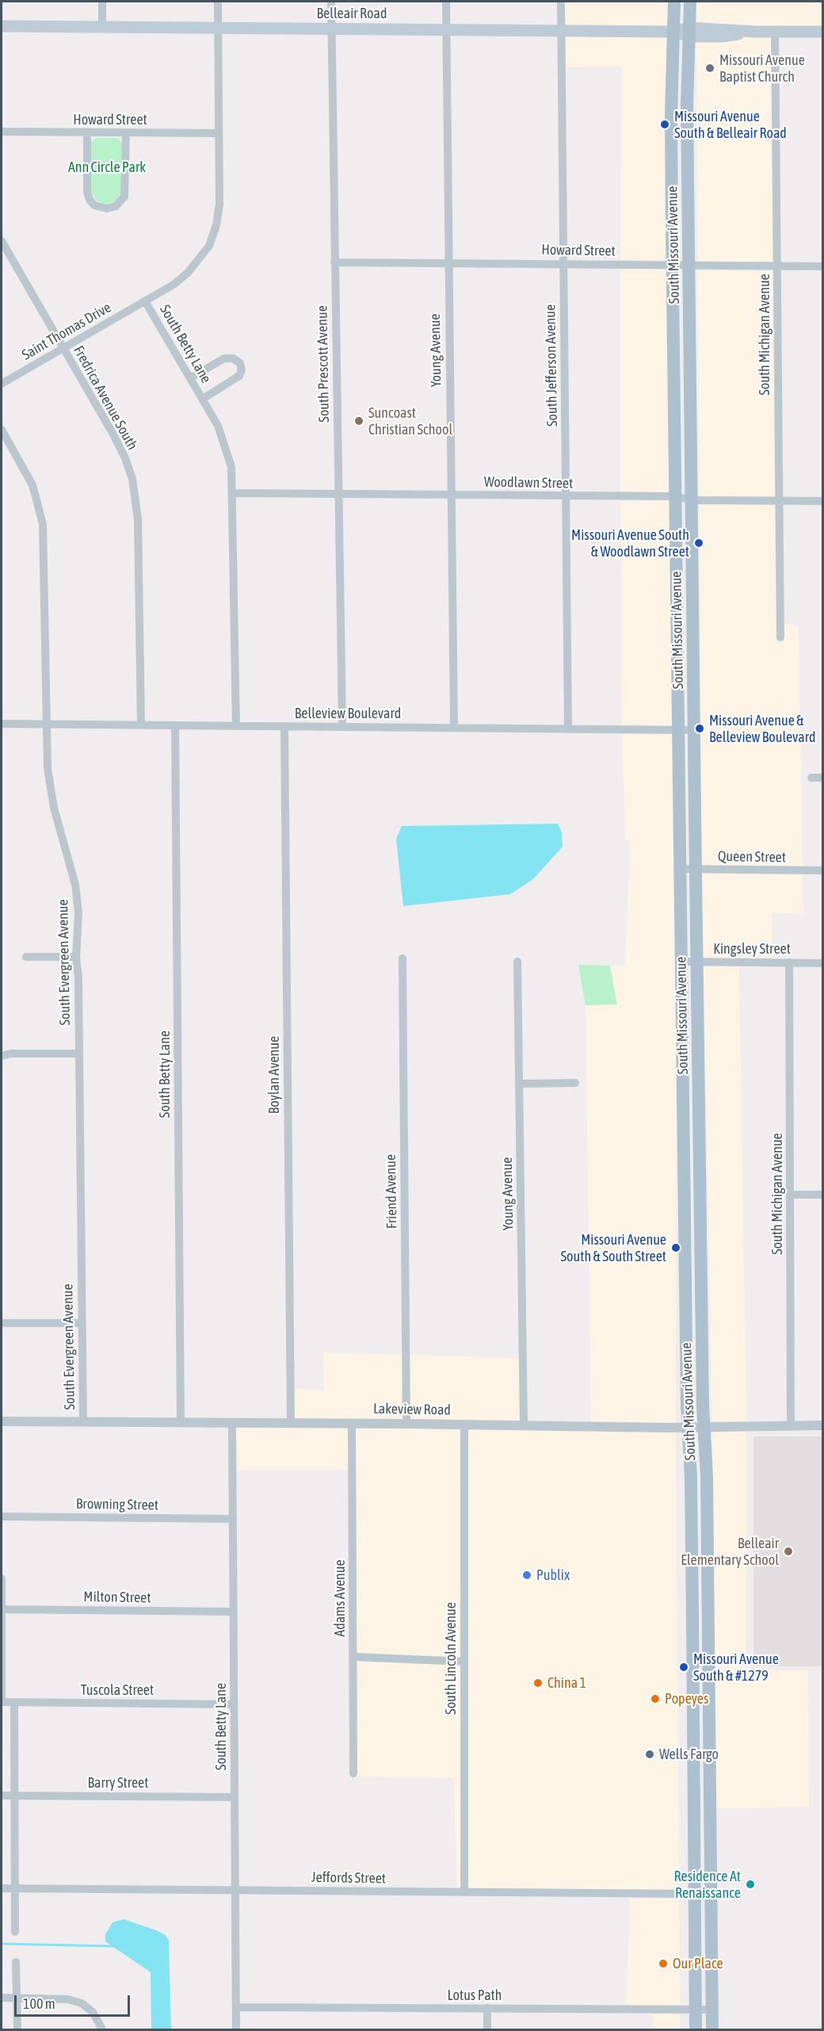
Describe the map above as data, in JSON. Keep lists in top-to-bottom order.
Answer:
{
  "streets": {
    "main road": ["Belleair Road", "South Missouri Avenue"],
    "street": [
      "Howard Street",
      "Saint Thomas Drive",
      "South Michigan Avenue",
      "South Betty Lane",
      "Young Avenue",
      "South Prescott Avenue",
      "South Jefferson Avenue",
      "Fredrica Avenue South",
      "Woodlawn Street",
      "Belleview Boulevard",
      "Queen Street",
      "Kingsley Street",
      "South Evergreen Avenue",
      "Boylan Avenue",
      "Friend Avenue",
      "Lakeview Road",
      "Browning Street",
      "Milton Street",
      "Adams Avenue",
      "South Lincoln Avenue",
      "Tuscola Street",
      "Barry Street",
      "Jeffords Street",
      "Lotus Path"
    ]
  },
  "crossings": [
    ["Belleair Road", "South Missouri Avenue"],
    ["Belleair Road", "South Michigan Avenue"],
    ["Belleair Road", "South Betty Lane"],
    ["Belleair Road", "Young Avenue"],
    ["Belleair Road", "South Prescott Avenue"],
    ["Belleair Road", "South Jefferson Avenue"],
    ["Howard Street", "South Missouri Avenue"],
    ["Howard Street", "South Michigan Avenue"],
    ["Howard Street", "South Betty Lane"],
    ["Howard Street", "Young Avenue"],
    ["Howard Street", "South Prescott Avenue"],
    ["Howard Street", "South Jefferson Avenue"],
    ["South Missouri Avenue", "Woodlawn Street"],
    ["South Missouri Avenue", "Belleview Boulevard"],
    ["South Missouri Avenue", "Queen Street"],
    ["South Missouri Avenue", "Kingsley Street"],
    ["South Missouri Avenue", "Lakeview Road"],
    ["South Missouri Avenue", "Jeffords Street"],
    ["South Missouri Avenue", "Lotus Path"],
    ["Saint Thomas Drive", "South Betty Lane"],
    ["Saint Thomas Drive", "Fredrica Avenue South"],
    ["South Michigan Avenue", "Woodlawn Street"],
    ["South Michigan Avenue", "Kingsley Street"],
    ["South Michigan Avenue", "Lakeview Road"],
    ["South Betty Lane", "Woodlawn Street"],
    ["South Betty Lane", "Belleview Boulevard"],
    ["South Betty Lane", "Lakeview Road"],
    ["South Betty Lane", "Browning Street"],
    ["South Betty Lane", "Milton Street"],
    ["South Betty Lane", "Tuscola Street"],
    ["South Betty Lane", "Barry Street"],
    ["South Betty Lane", "Jeffords Street"],
    ["South Betty Lane", "Lotus Path"],
    ["Young Avenue", "Woodlawn Street"],
    ["Young Avenue", "Belleview Boulevard"],
    ["Young Avenue", "Lakeview Road"],
    ["South Prescott Avenue", "Woodlawn Street"],
    ["South Prescott Avenue", "Belleview Boulevard"],
    ["South Jefferson Avenue", "Woodlawn Street"],
    ["South Jefferson Avenue", "Belleview Boulevard"],
    ["Fredrica Avenue South", "Belleview Boulevard"],
    ["Belleview Boulevard", "South Evergreen Avenue"],
    ["Belleview Boulevard", "Boylan Avenue"],
    ["South Evergreen Avenue", "Lakeview Road"],
    ["Boylan Avenue", "Lakeview Road"],
    ["Friend Avenue", "Lakeview Road"],
    ["Lakeview Road", "Adams Avenue"],
    ["Lakeview Road", "South Lincoln Avenue"],
    ["South Lincoln Avenue", "Jeffords Street"]
  ],
  "parks": ["Ann Circle Park"],
  "places": [
    "Missouri Avenue Baptist Church",
    "Missouri Avenue South & Belleair Road",
    "Suncoast Christian School",
    "Missouri Avenue South & Woodlawn Street",
    "Missouri Avenue & Belleview Boulevard",
    "Missouri Avenue South & South Street",
    "Belleair Elementary School",
    "Publix",
    "Missouri Avenue South & #1279",
    "China 1",
    "Popeyes",
    "Wells Fargo",
    "Residence At Renaissance",
    "Our Place"
  ],
  "scale_bar": "100 m"
}
